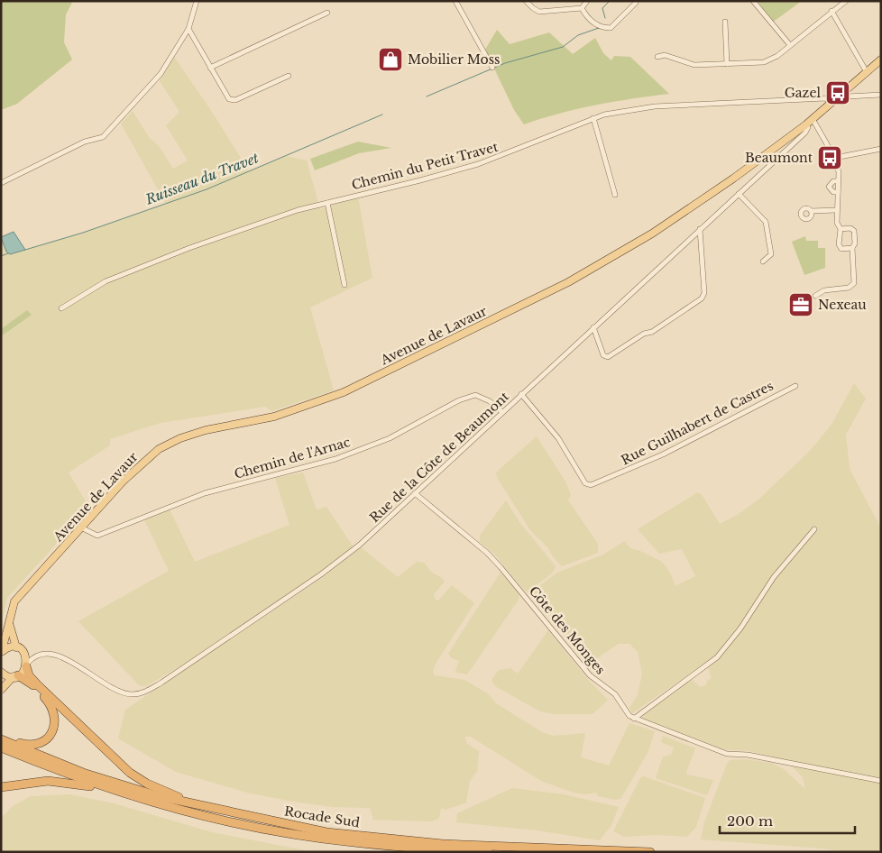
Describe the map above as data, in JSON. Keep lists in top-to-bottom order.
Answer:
{
  "streets": {
    "highway": ["Rocade Sud"],
    "main road": ["Avenue de Lavaur"],
    "street": [
      "Chemin du Petit Travet",
      "Rue Guilhabert de Castres",
      "Rue de la Côte de Beaumont",
      "Chemin de l'Arnac",
      "Côte des Monges"
    ]
  },
  "crossings": [
    ["Chemin du Petit Travet", "Avenue de Lavaur"],
    ["Avenue de Lavaur", "Rue de la Côte de Beaumont"],
    ["Avenue de Lavaur", "Chemin de l'Arnac"],
    ["Rue Guilhabert de Castres", "Rue de la Côte de Beaumont"],
    ["Rue de la Côte de Beaumont", "Chemin de l'Arnac"],
    ["Rue de la Côte de Beaumont", "Côte des Monges"]
  ],
  "water": ["Ruisseau du Travet"],
  "places": {
    "shop": ["Mobilier Moss"],
    "bus stop": ["Gazel", "Beaumont"],
    "office": ["Nexeau"]
  },
  "scale_bar": "200 m"
}
